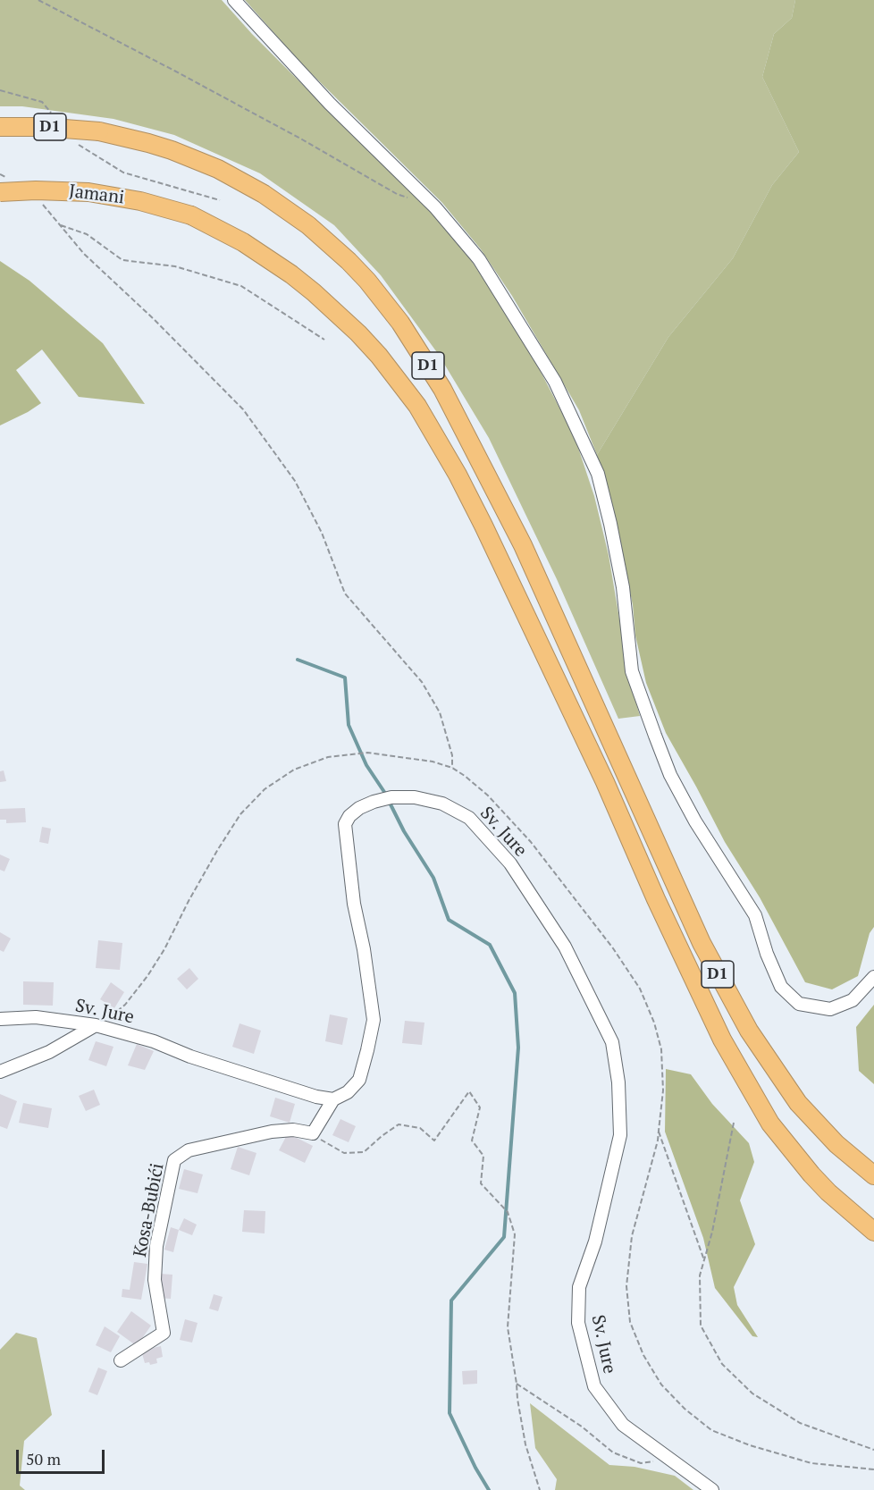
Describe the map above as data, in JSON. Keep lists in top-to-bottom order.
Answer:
{
  "streets": {
    "highway": ["D1", "Jamani"],
    "street": ["Sv. Jure", "Kosa-Bubići"]
  },
  "scale_bar": "50 m"
}
